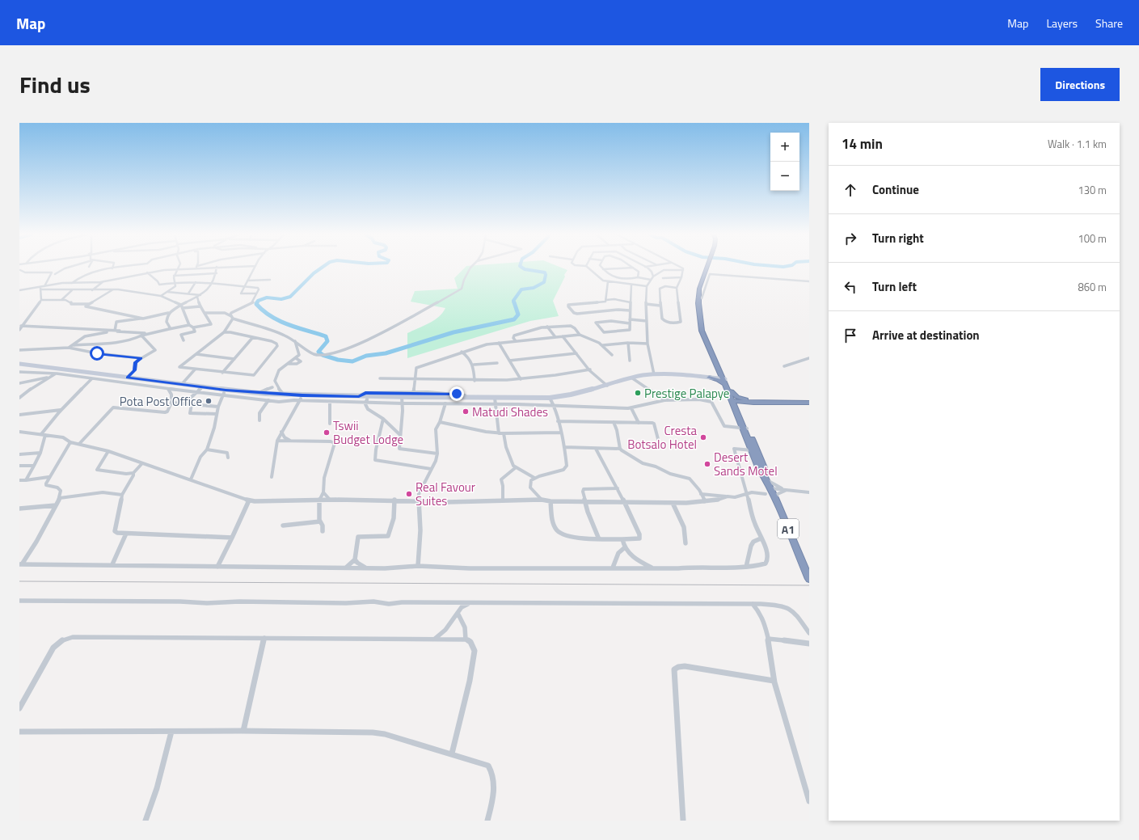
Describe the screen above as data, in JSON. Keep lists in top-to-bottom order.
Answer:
{
  "streets": {
    "highway": ["A1"]
  },
  "places": [
    "Prestige Palapye",
    "Pota Post Office",
    "Matudi Shades",
    "Tswii Budget Lodge",
    "Cresta Botsalo Hotel",
    "Desert Sands Motel",
    "Real Favour Suites"
  ],
  "page": {
    "header": "Map",
    "nav": ["Map", "Layers", "Share"],
    "title": "Find us",
    "buttons": "Directions",
    "heading": ["14 min", "Walk · 1.1 km"],
    "map_buttons": ["+", "−"],
    "list": [
      ["Continue", "130 m"],
      ["Turn right", "100 m"],
      ["Turn left", "860 m"],
      "Arrive at destination"
    ]
  }
}
